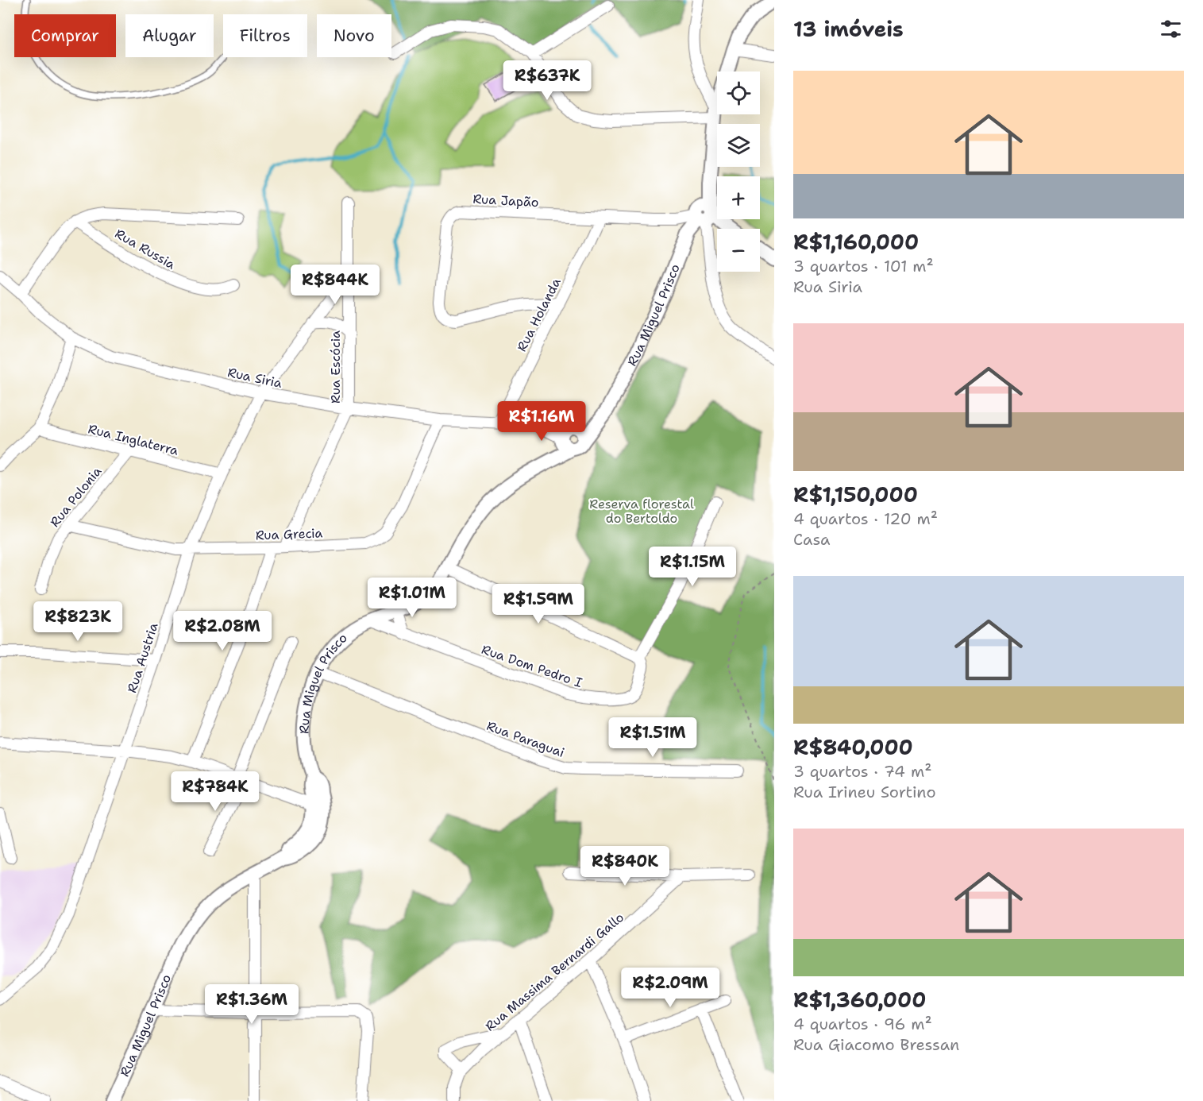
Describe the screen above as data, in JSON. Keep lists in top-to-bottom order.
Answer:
{
  "streets": {
    "street": [
      "Rua Japão",
      "Rua Russia",
      "Rua Holanda",
      "Rua Miguel Prisco",
      "Rua Escócia",
      "Rua Siria",
      "Rua Inglaterra",
      "Rua Polonia",
      "Rua Grecia",
      "Rua Austria",
      "Rua Dom Pedro I",
      "Rua Paraguai",
      "Rua Massima Bernardi Gallo"
    ]
  },
  "crossings": [
    ["Rua Japão", "Rua Holanda"],
    ["Rua Japão", "Rua Miguel Prisco"],
    ["Rua Holanda", "Rua Siria"],
    ["Rua Miguel Prisco", "Rua Siria"],
    ["Rua Miguel Prisco", "Rua Dom Pedro I"],
    ["Rua Miguel Prisco", "Rua Paraguai"],
    ["Rua Escócia", "Rua Siria"],
    ["Rua Escócia", "Rua Grecia"],
    ["Rua Escócia", "Rua Austria"],
    ["Rua Siria", "Rua Grecia"],
    ["Rua Siria", "Rua Austria"],
    ["Rua Inglaterra", "Rua Polonia"],
    ["Rua Inglaterra", "Rua Austria"],
    ["Rua Polonia", "Rua Grecia"],
    ["Rua Grecia", "Rua Austria"]
  ],
  "parks": ["Reserva florestal do Bertoldo"],
  "page": {
    "heading": "13 imóveis",
    "chip": [
      "Comprar",
      "Alugar",
      "Filtros",
      "Novo"
    ],
    "list": [
      {
        "name": "R$1,160,000",
        "note": "3 quartos · 101 m² · Rua Siria"
      },
      {
        "name": "R$1,150,000",
        "note": "4 quartos · 120 m² · Casa"
      },
      {
        "name": "R$840,000",
        "note": "3 quartos · 74 m² · Rua Irineu Sortino"
      },
      {
        "name": "R$1,360,000",
        "note": "4 quartos · 96 m² · Rua Giacomo Bressan"
      }
    ],
    "price": [
      "R$637K",
      "R$844K",
      "R$1.16M",
      "R$1.15M",
      "R$1.01M",
      "R$1.59M",
      "R$823K",
      "R$2.08M",
      "R$1.51M",
      "R$784K",
      "R$840K",
      "R$2.09M",
      "R$1.36M"
    ],
    "map_buttons": ["+", "−"]
  }
}
